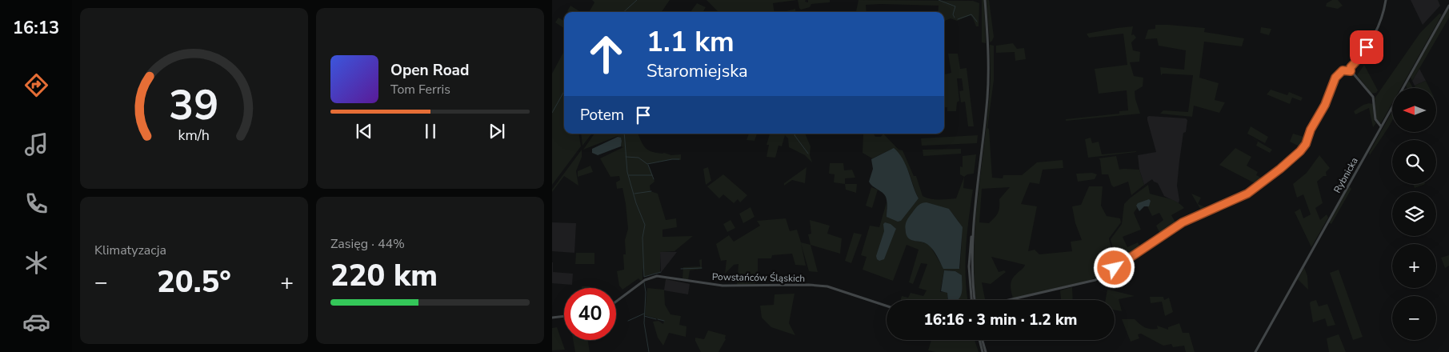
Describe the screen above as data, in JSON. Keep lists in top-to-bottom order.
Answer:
{
  "streets": {
    "street": ["Rybnicka", "Powstańców Śląskich"]
  },
  "north": "left",
  "page": {
    "tabs": "16:13",
    "turn": ["1.1 km", "Staromiejska"],
    "song": ["Open Road", "Tom Ferris"],
    "map_buttons": ["+", "−"],
    "then": "Potem",
    "tile": [
      "Klimatyzacja",
      ["Zasięg · 44%", "220 km"]
    ],
    "heat": ["−", "20.5°", "+"],
    "limit": "40",
    "trip": "16:16 · 3 min · 1.2 km",
    "gauge": ["39", "km/h"]
  }
}
